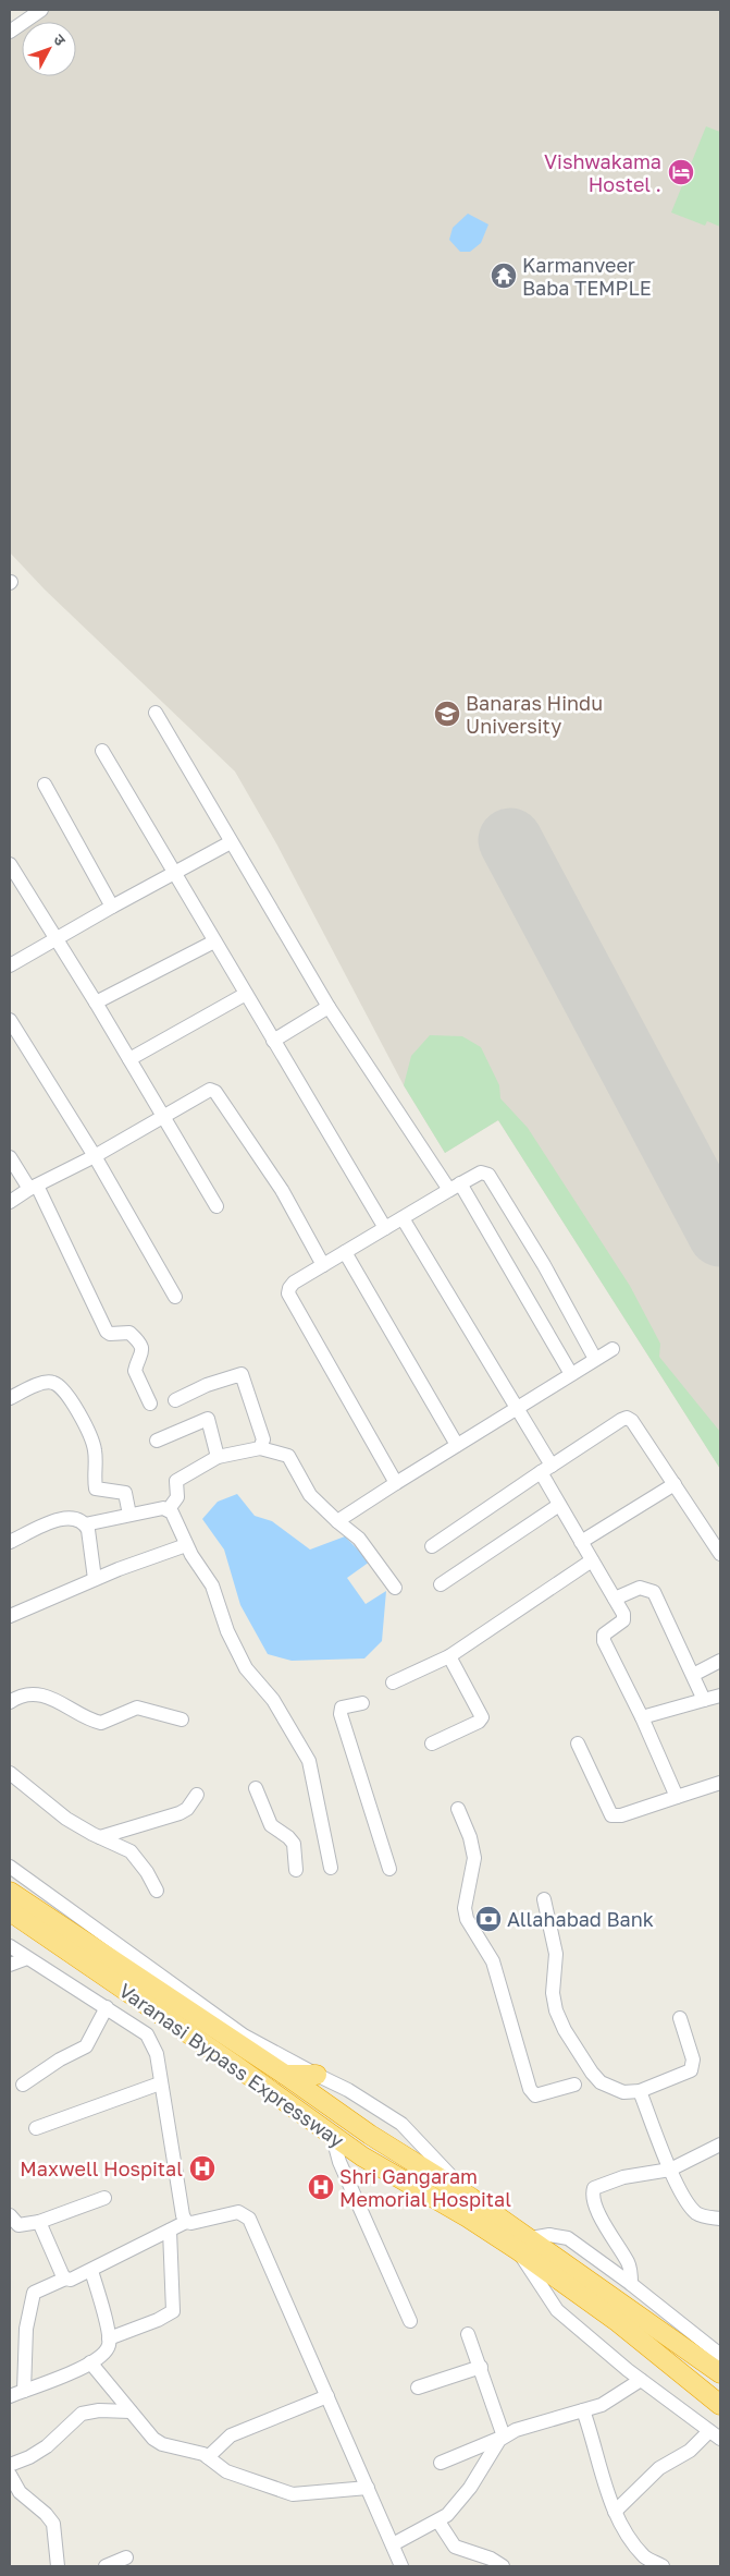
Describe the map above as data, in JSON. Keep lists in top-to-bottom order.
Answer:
{
  "streets": {
    "highway": ["Varanasi Bypass Expressway"]
  },
  "places": {
    "hotel": ["Vishwakama Hostel ."],
    "temple": ["Karmanveer Baba TEMPLE"],
    "school or university": ["Banaras Hindu University"],
    "bank": ["Allahabad Bank"],
    "hospital": ["Maxwell Hospital", "Shri Gangaram Memorial Hospital"]
  },
  "north": "top right"
}
